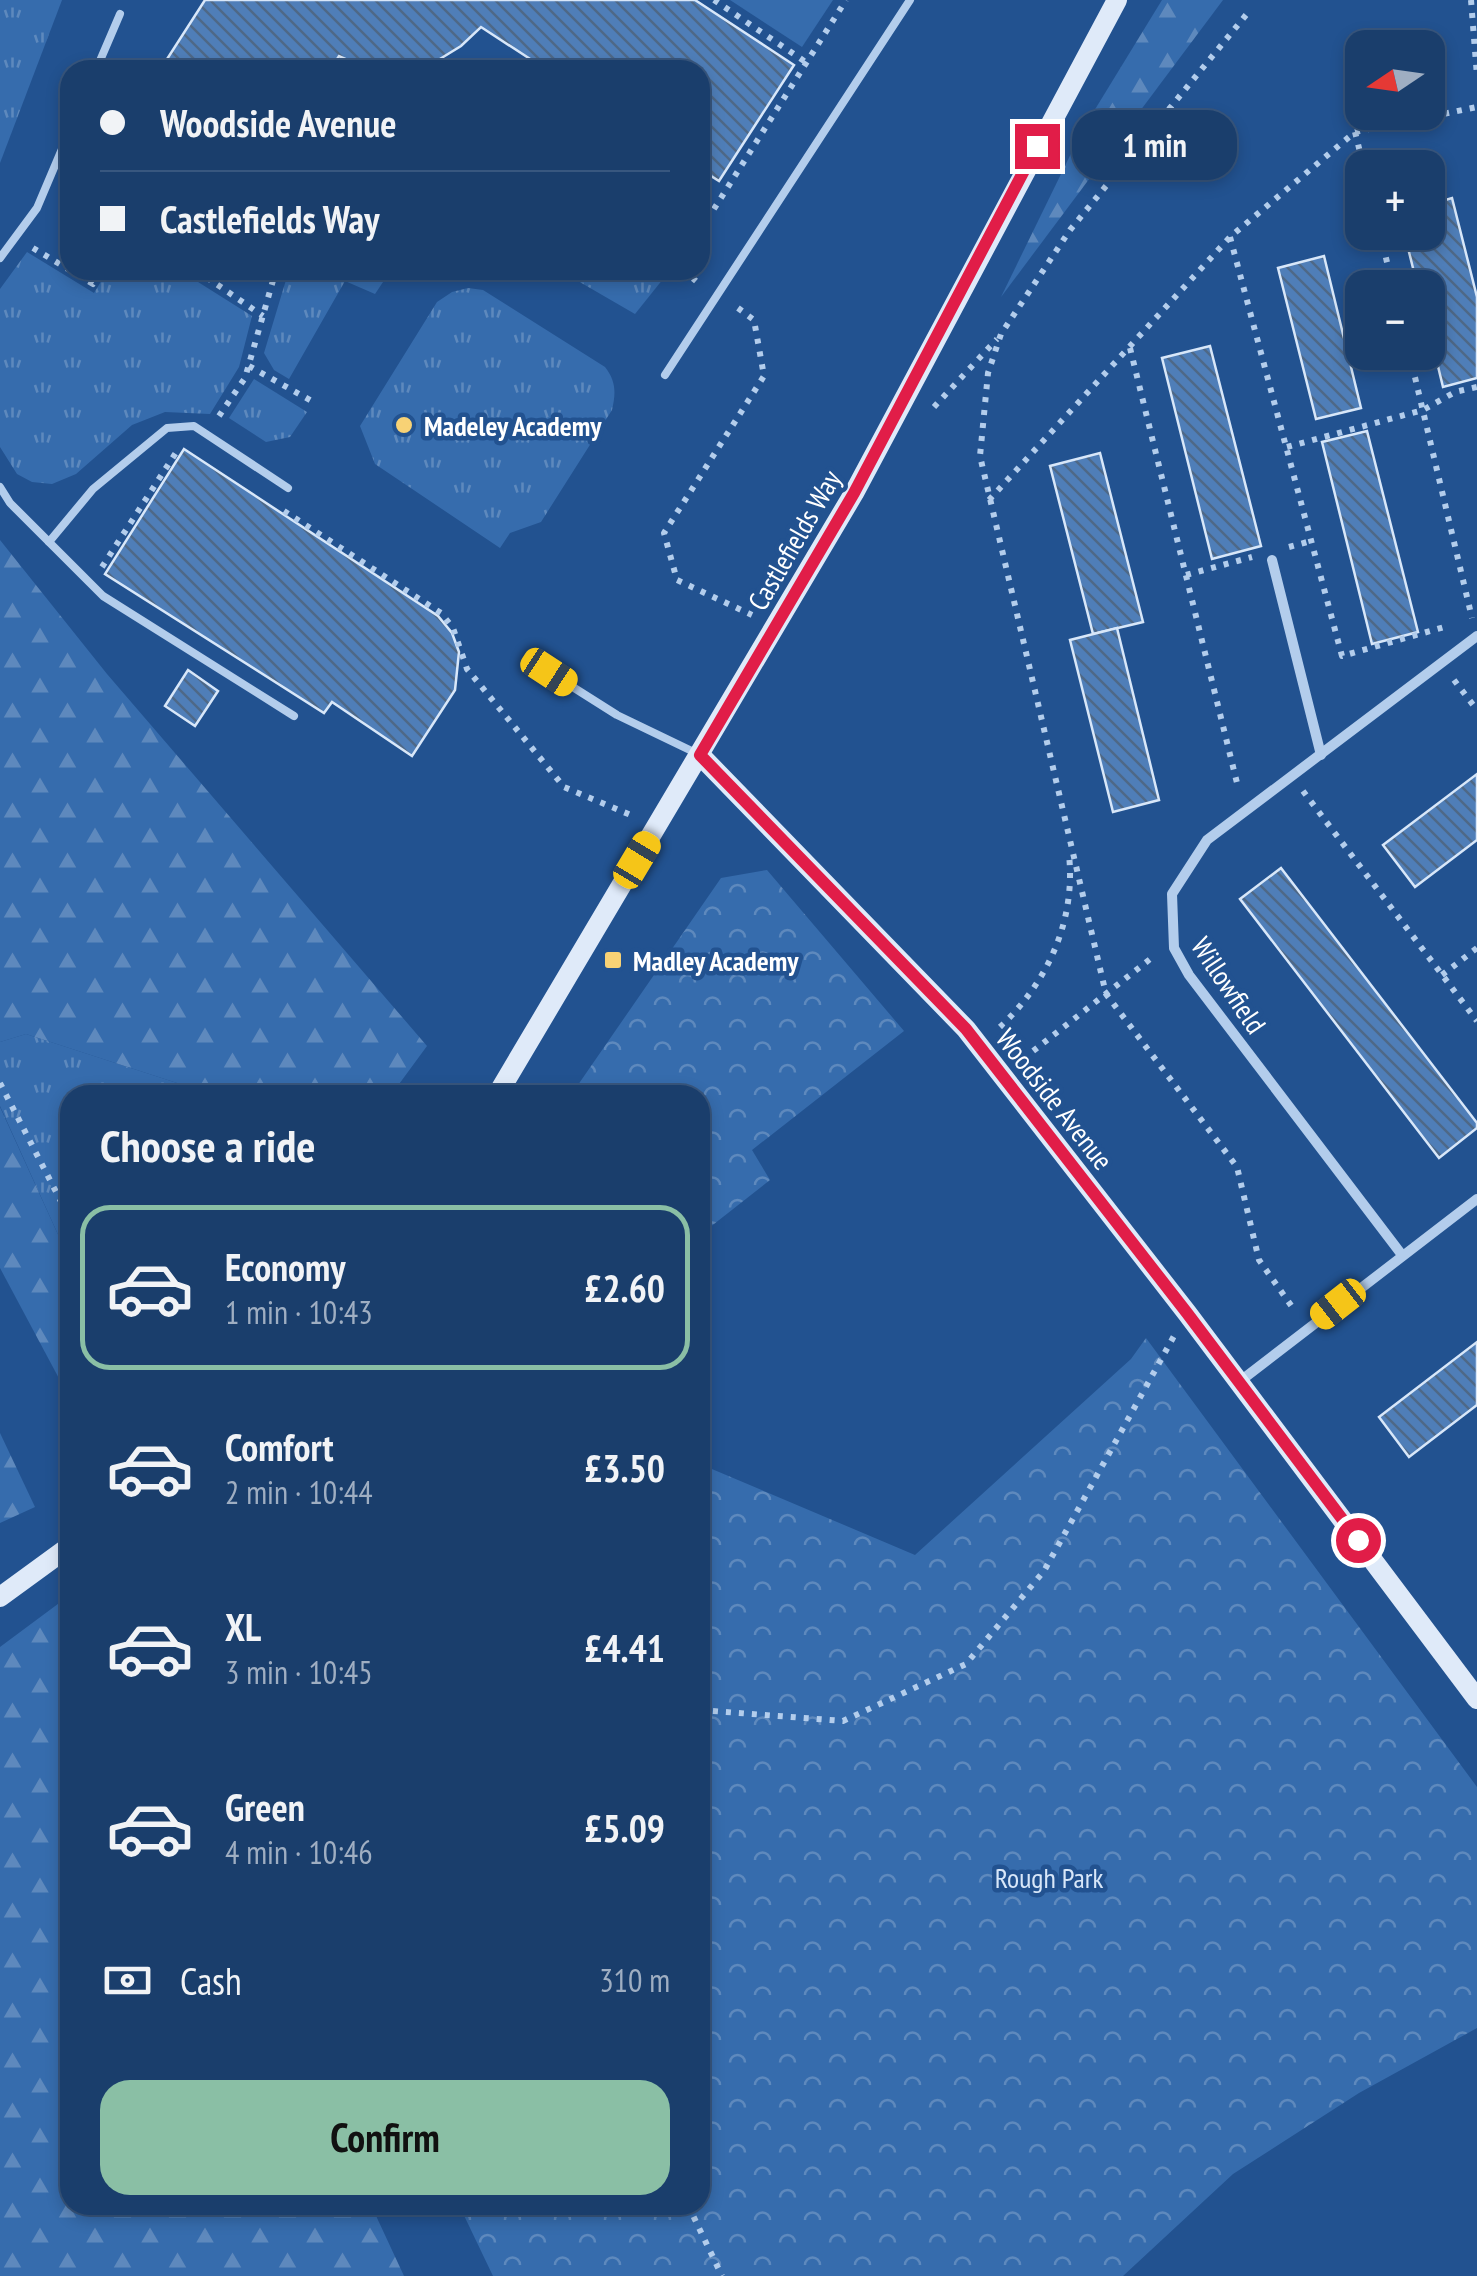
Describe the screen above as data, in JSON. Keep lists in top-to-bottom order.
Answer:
{
  "streets": {
    "main road": ["Castlefields Way", "Woodside Avenue"],
    "street": ["Willowfield"]
  },
  "crossings": [
    ["Castlefields Way", "Woodside Avenue"]
  ],
  "parks": ["Rough Park"],
  "places": {
    "other": ["Madeley Academy"],
    "transit": ["Madley Academy"]
  },
  "north": "left",
  "page": {
    "map_buttons": ["+", "−"],
    "banner": ["Woodside Avenue", "Castlefields Way"],
    "bubble": "1 min",
    "heading": "Choose a ride",
    "list": [
      {
        "name": "Economy",
        "note": "1 min · 10:43",
        "value": "£2.60"
      },
      {
        "name": "Comfort",
        "note": "2 min · 10:44",
        "value": "£3.50"
      },
      {
        "name": "XL",
        "note": "3 min · 10:45",
        "value": "£4.41"
      },
      {
        "name": "Green",
        "note": "4 min · 10:46",
        "value": "£5.09"
      }
    ],
    "pay": ["Cash", "310 m"],
    "buttons": "Confirm"
  }
}
